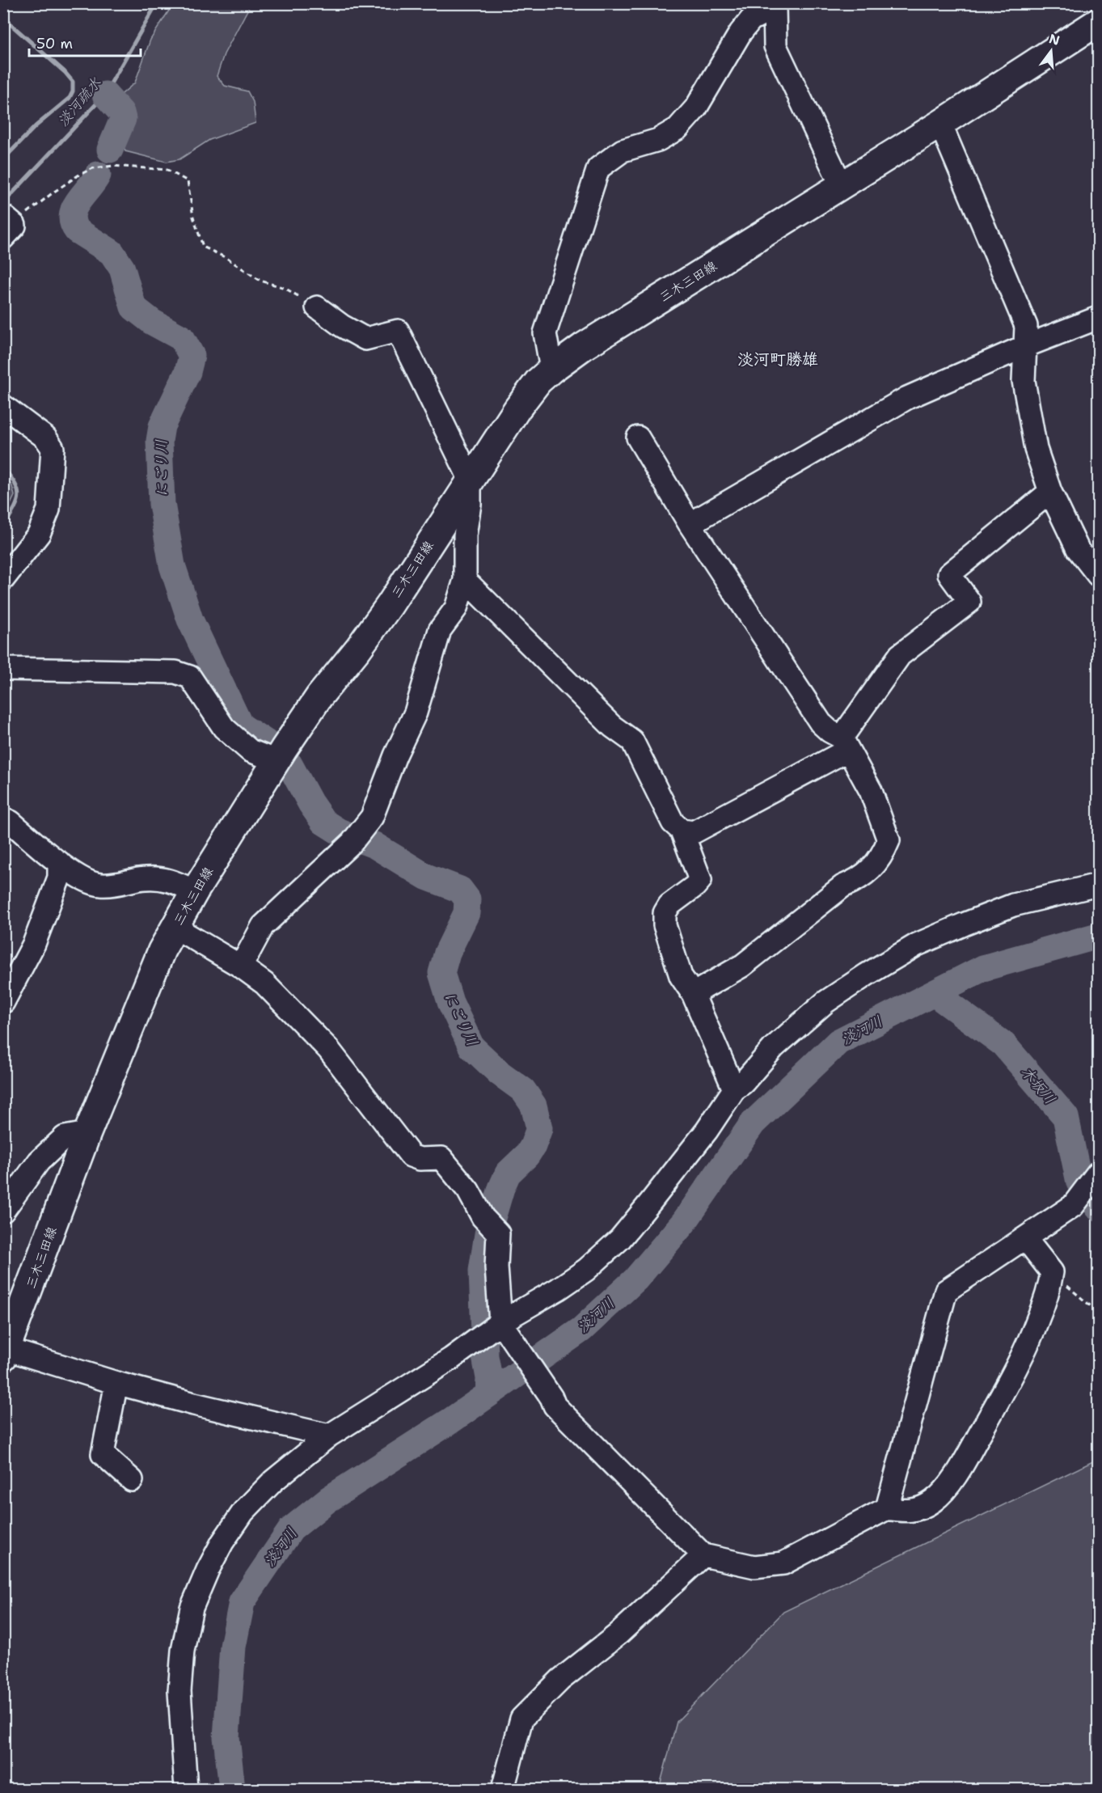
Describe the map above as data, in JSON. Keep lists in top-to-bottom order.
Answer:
{
  "streets": {
    "main road": ["三木三田線"]
  },
  "districts": ["淡河町勝雄"],
  "water": [
    "淡河疏水",
    "にごり川",
    "淡河川",
    "木坂川"
  ],
  "scale_bar": "50 m",
  "north": "top"
}
